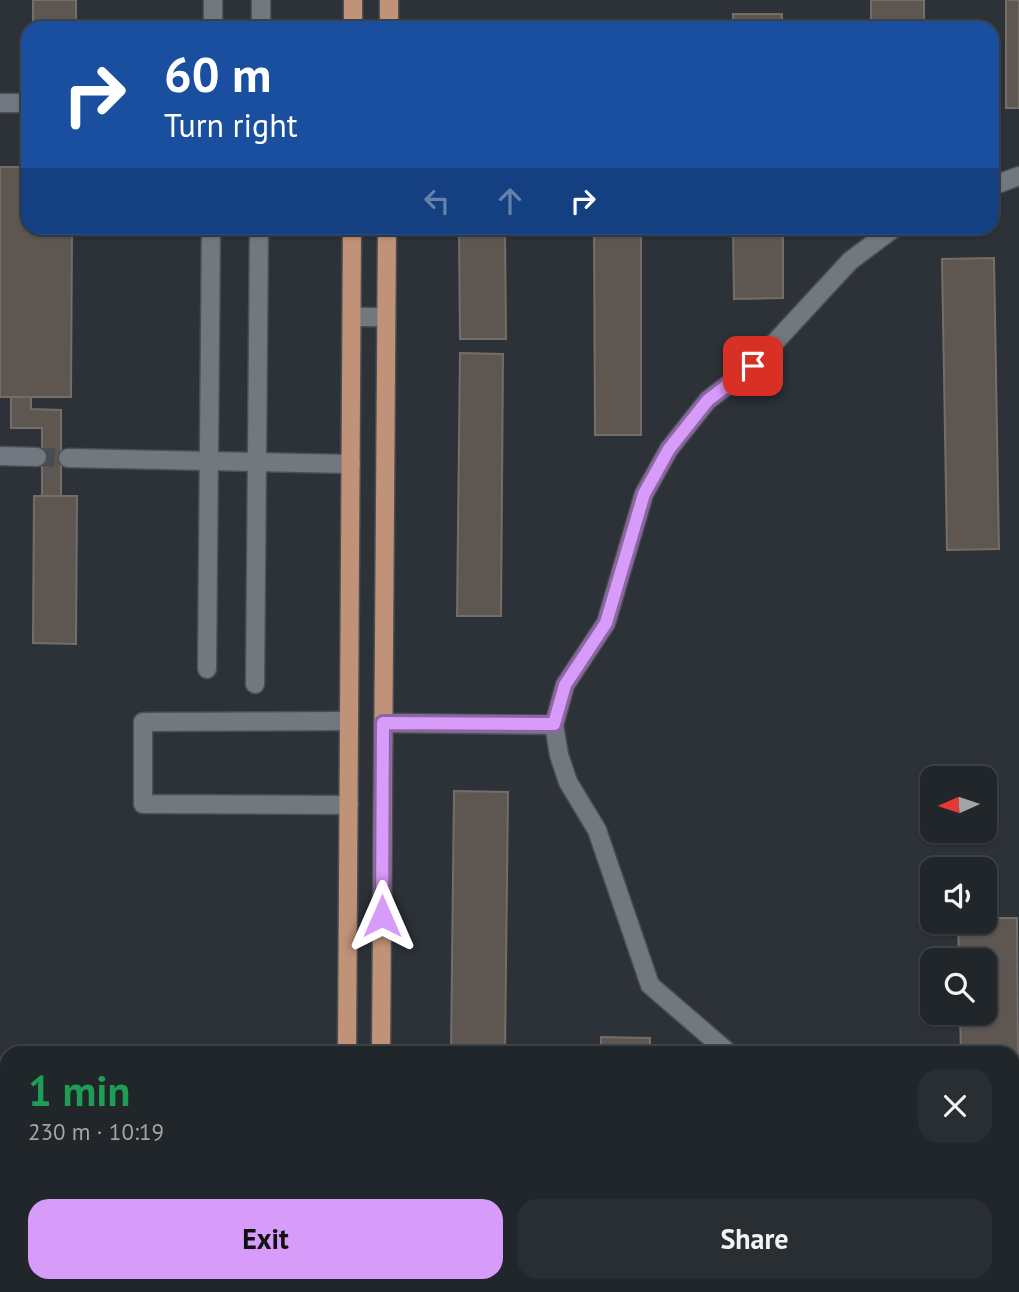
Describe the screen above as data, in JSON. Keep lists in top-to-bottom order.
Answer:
{
  "north": "left",
  "page": {
    "turn": ["60 m", "Turn right"],
    "heading": ["1 min", "230 m · 10:19"],
    "buttons": ["Exit", "Share"]
  }
}
